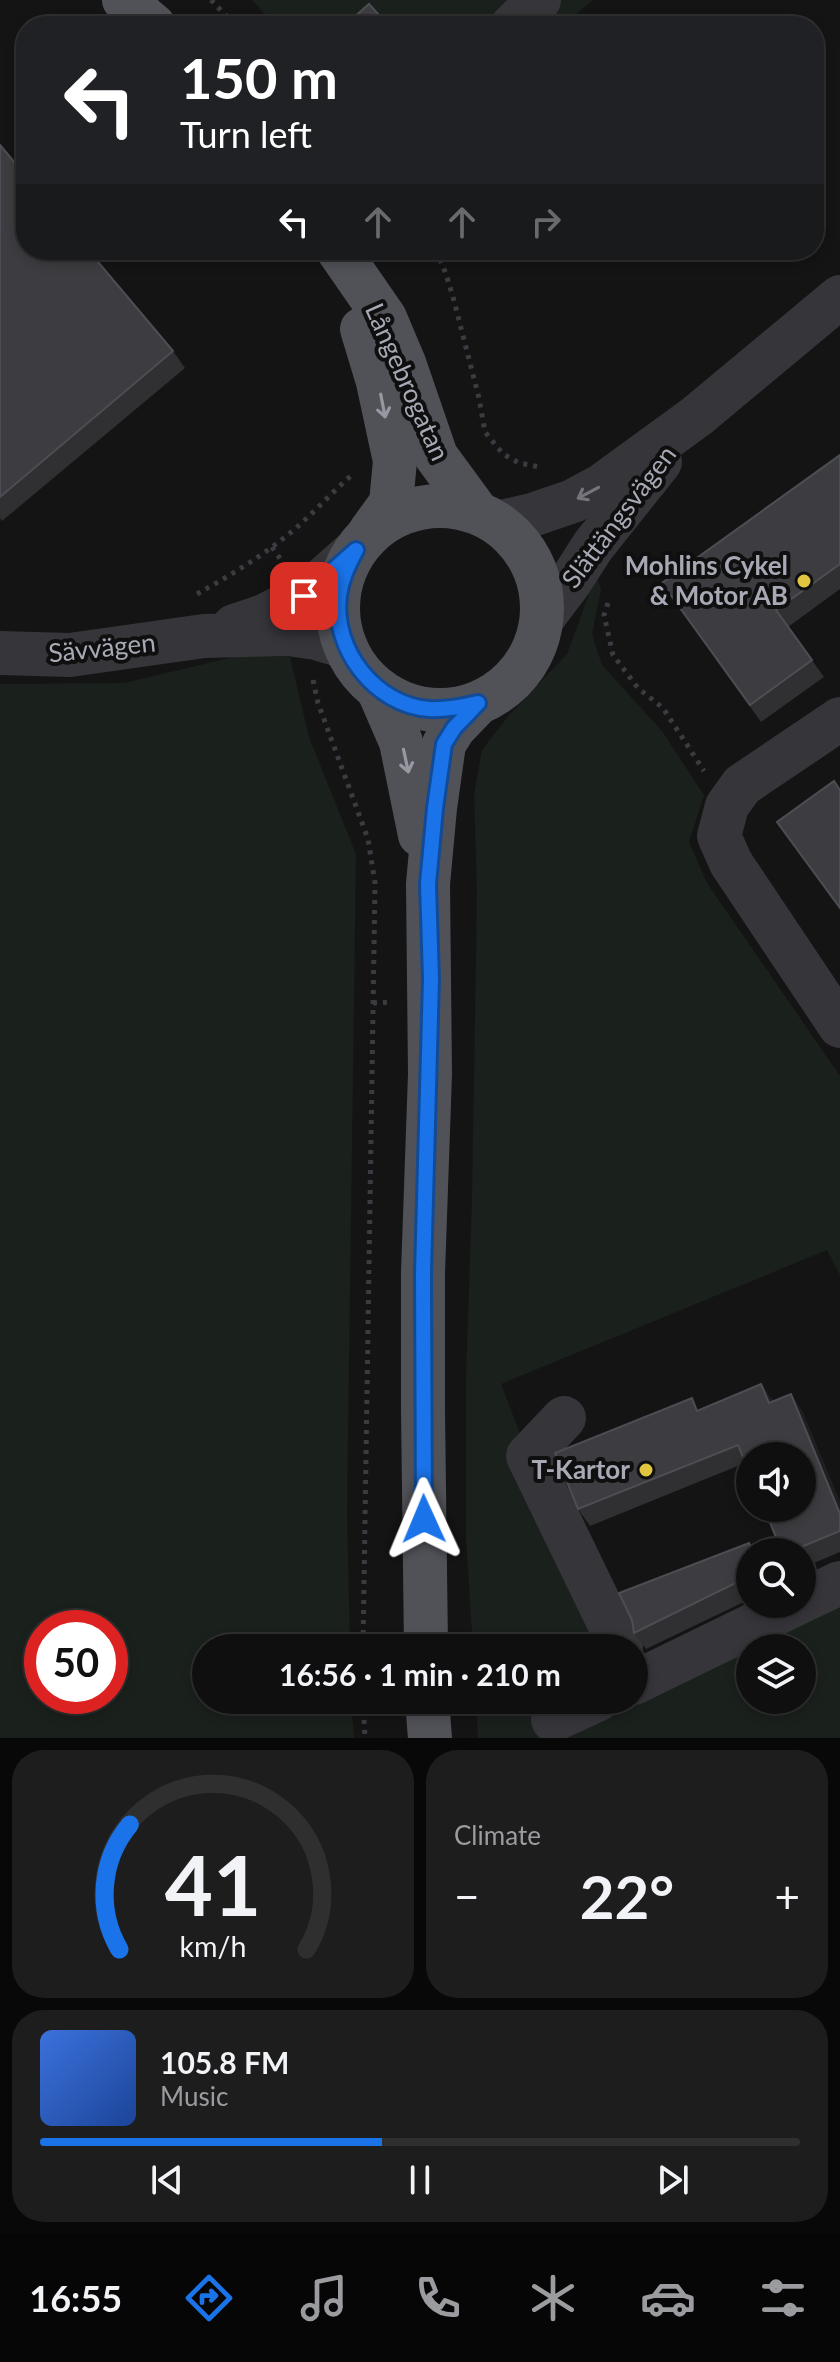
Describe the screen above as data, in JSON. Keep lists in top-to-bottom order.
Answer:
{
  "streets": {
    "main road": ["Långebrogatan"],
    "street": ["Slättängsvägen", "Sävvägen"]
  },
  "crossings": [
    ["Långebrogatan", "Slättängsvägen"],
    ["Långebrogatan", "Sävvägen"],
    ["Slättängsvägen", "Sävvägen"]
  ],
  "places": ["Mohlins Cykel & Motor AB", "T-Kartor"],
  "page": {
    "turn": ["150 m", "Turn left"],
    "limit": "50",
    "trip": "16:56 · 1 min · 210 m",
    "tile": "Climate",
    "heat": ["−", "22°", "+"],
    "song": ["105.8 FM", "Music"],
    "tabs": "16:55",
    "gauge": ["41", "km/h"]
  }
}
